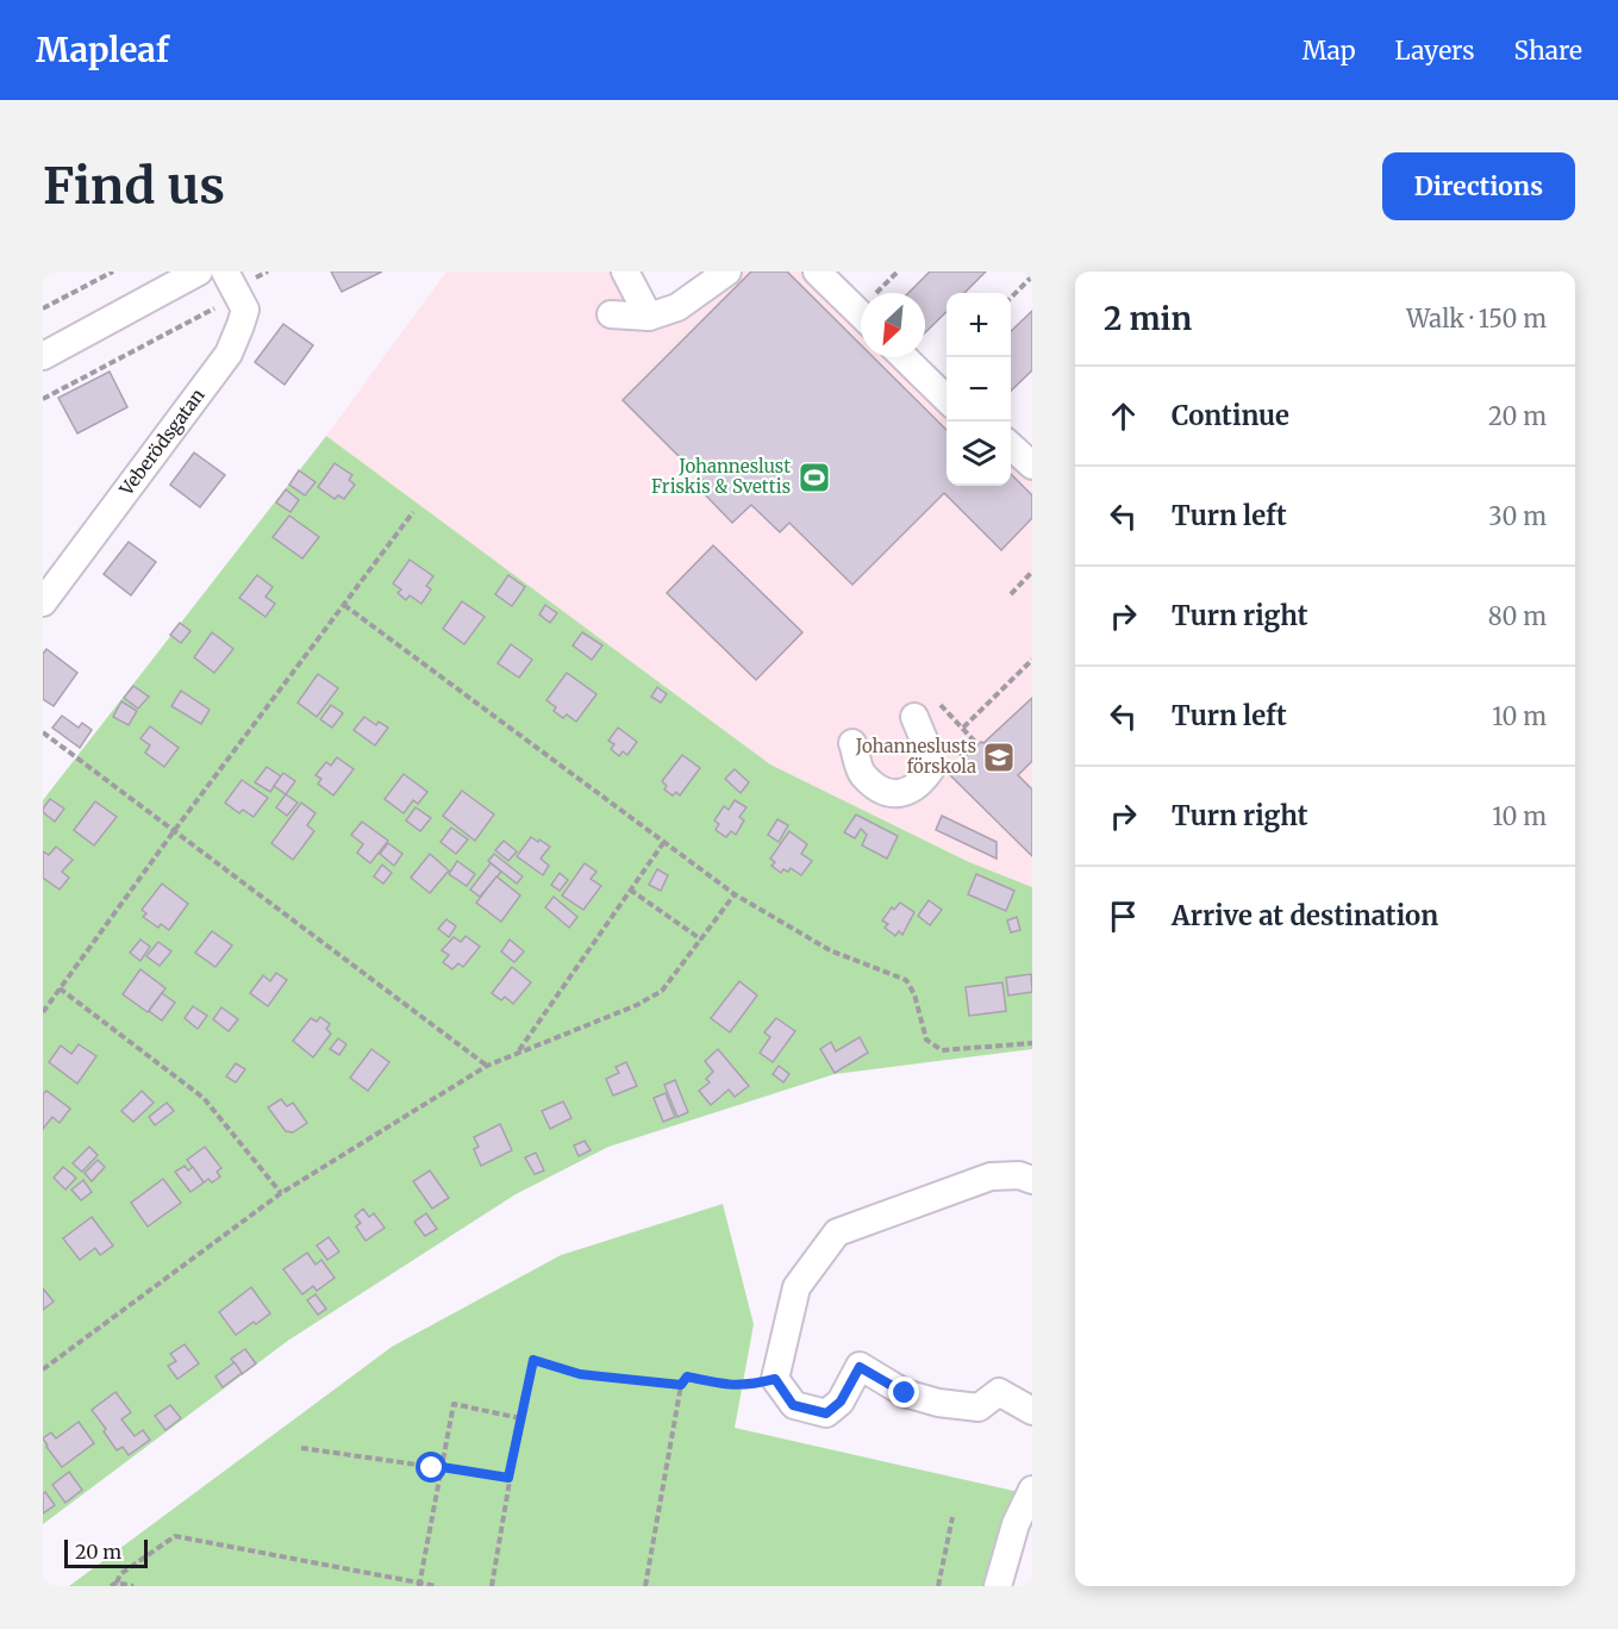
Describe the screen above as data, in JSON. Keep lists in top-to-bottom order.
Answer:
{
  "streets": {
    "street": ["Veberödsgatan"]
  },
  "places": {
    "sports": ["Johanneslust Friskis & Svettis"],
    "school or university": ["Johanneslusts förskola"]
  },
  "scale_bar": "20 m",
  "north": "bottom left",
  "page": {
    "header": "Mapleaf",
    "nav": ["Map", "Layers", "Share"],
    "buttons": "Directions",
    "title": "Find us",
    "heading": ["2 min", "Walk · 150 m"],
    "map_buttons": ["+", "−"],
    "list": [
      ["Continue", "20 m"],
      ["Turn left", "30 m"],
      ["Turn right", "80 m"],
      ["Turn left", "10 m"],
      ["Turn right", "10 m"],
      "Arrive at destination"
    ],
    "scale": "20 m"
  }
}
